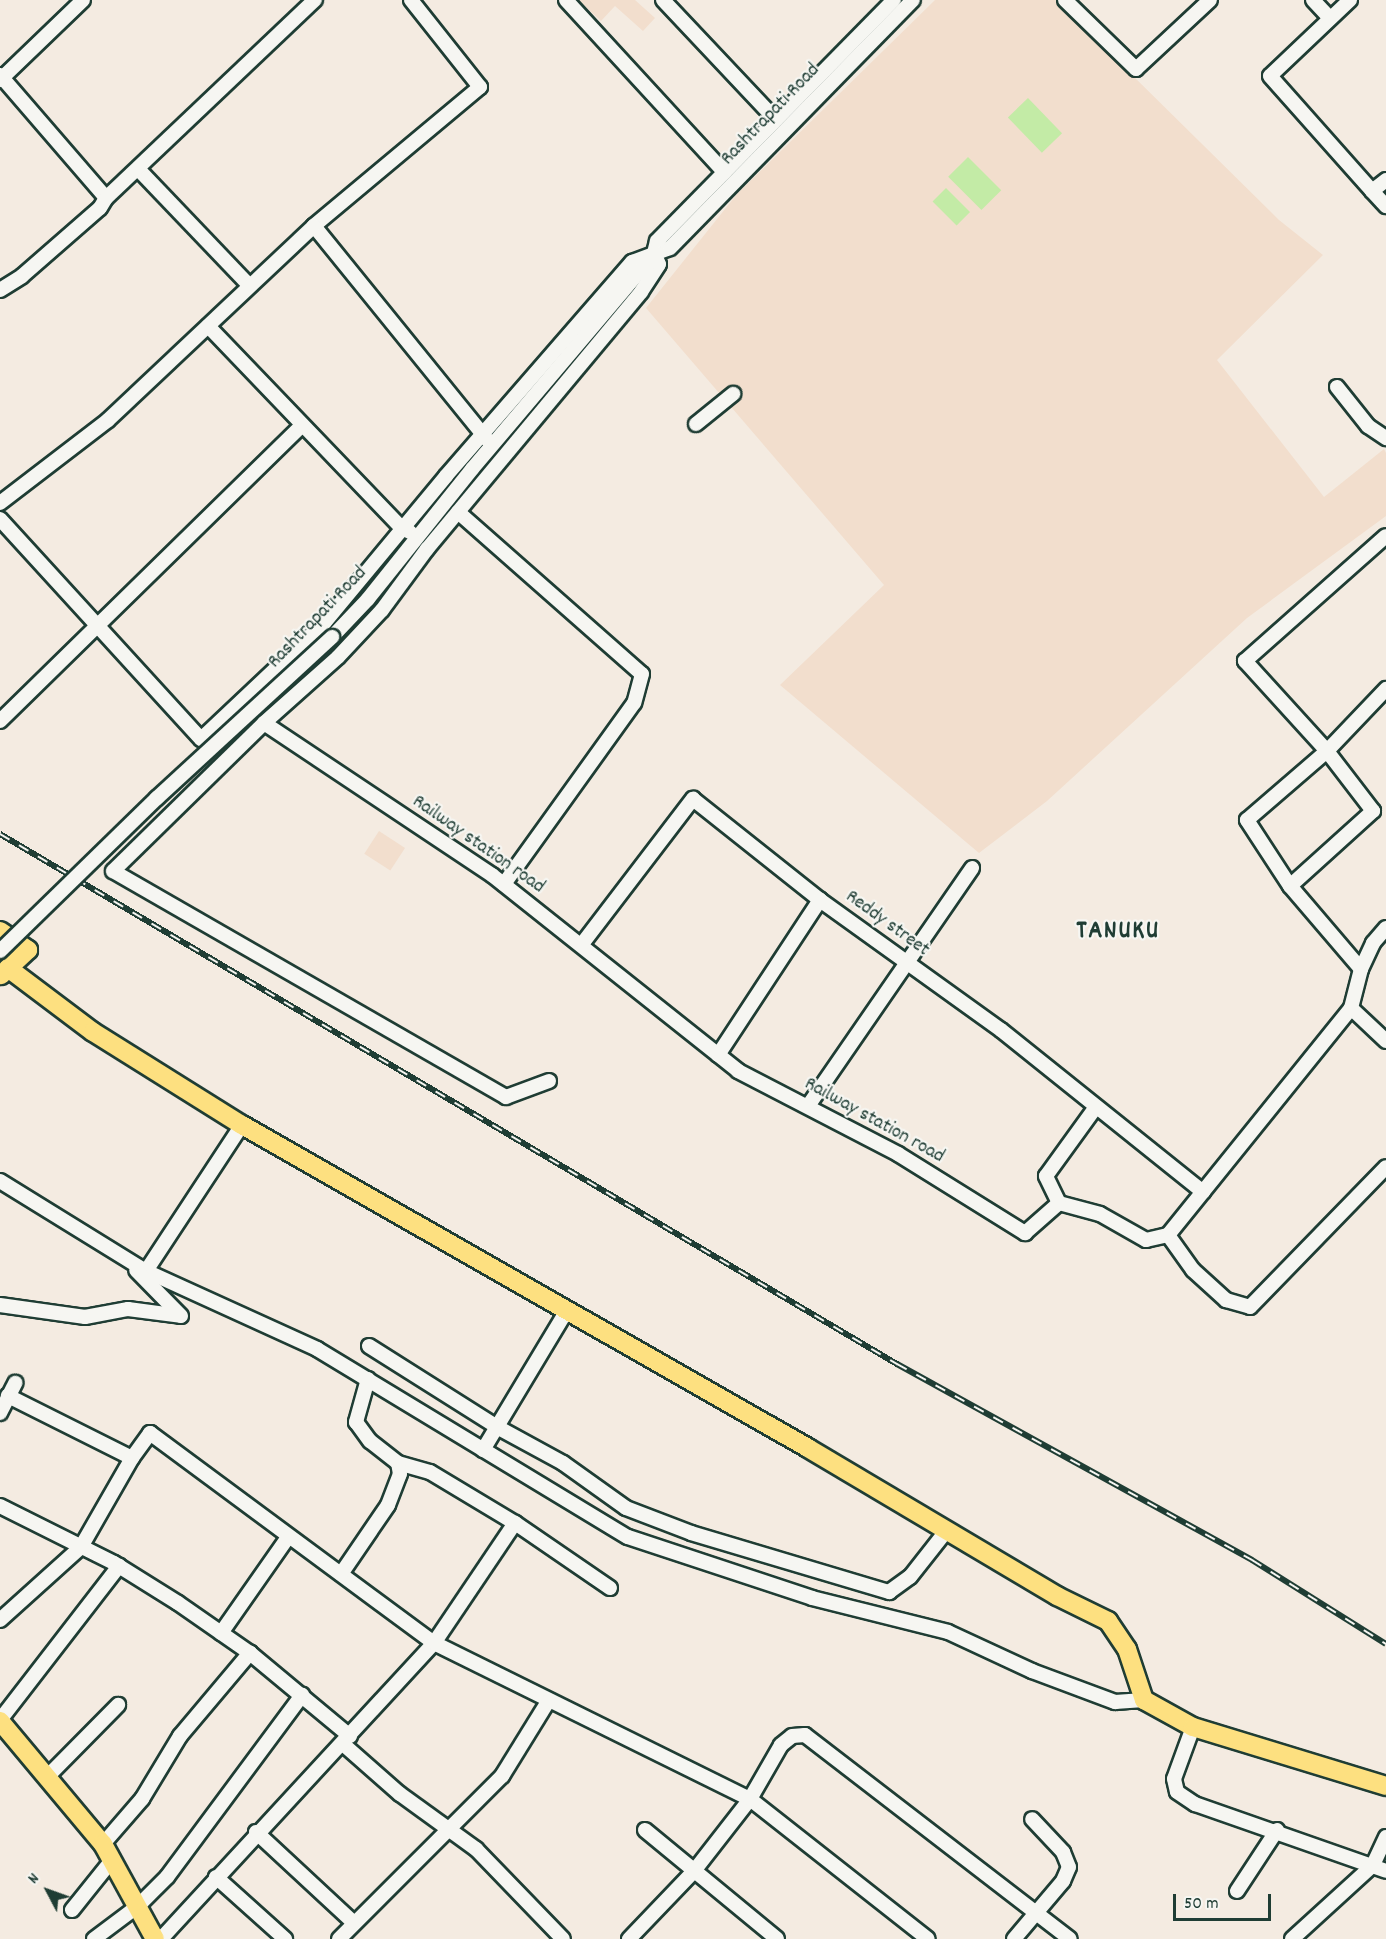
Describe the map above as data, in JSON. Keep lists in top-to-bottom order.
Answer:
{
  "streets": {
    "street": ["Rashtrapati Road", "Railway station road", "Reddy street"]
  },
  "crossings": [
    ["Railway station road", "Reddy street"]
  ],
  "districts": ["TANUKU"],
  "scale_bar": "50 m",
  "north": "top left"
}
